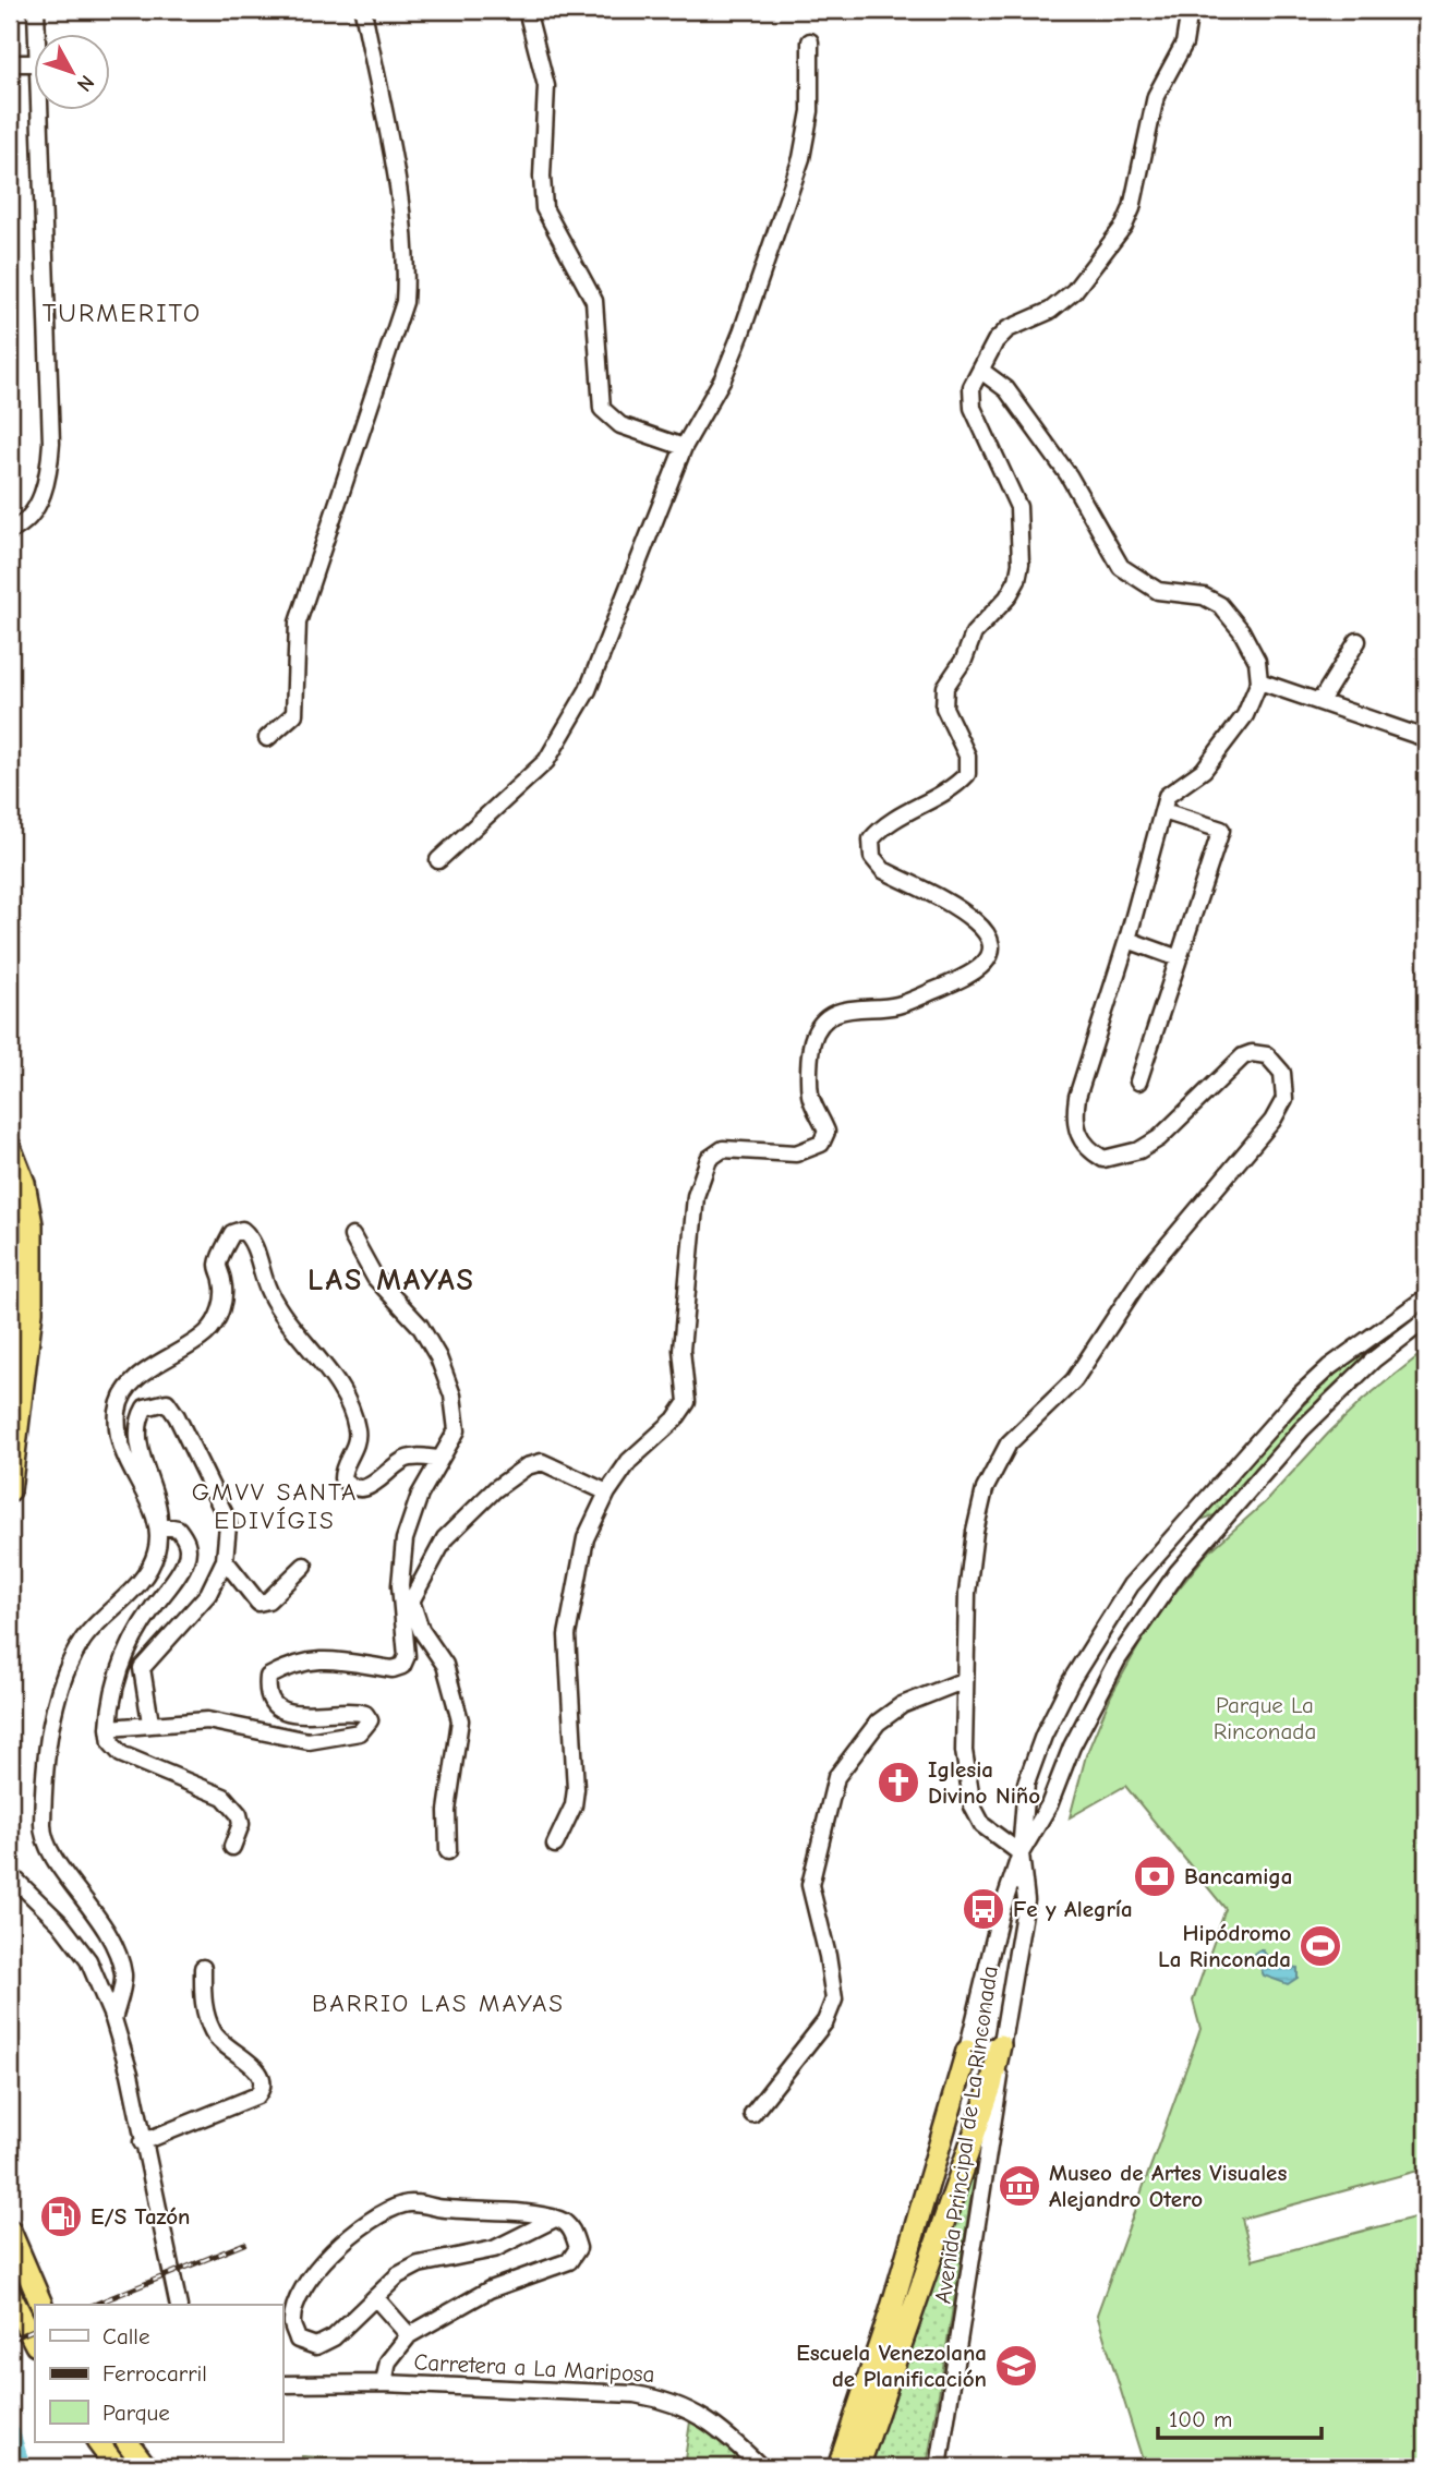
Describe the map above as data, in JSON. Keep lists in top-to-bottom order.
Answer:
{
  "streets": {
    "street": ["Avenida Principal de La Rinconada", "Carretera a La Mariposa"]
  },
  "districts": [
    "TURMERITO",
    "LAS MAYAS",
    "GMVV SANTA EDIVÍGIS",
    "BARRIO LAS MAYAS"
  ],
  "parks": ["Parque La Rinconada"],
  "places": {
    "church": ["Iglesia Divino Niño"],
    "bank": ["Bancamiga"],
    "bus stop": ["Fe y Alegría"],
    "sports": ["Hipódromo La Rinconada"],
    "museum": ["Museo de Artes Visuales Alejandro Otero"],
    "fuel station": ["E/S Tazón"],
    "school or university": ["Escuela Venezolana de Planificación"]
  },
  "legend": ["Calle", "Ferrocarril", "Parque"],
  "scale_bar": "100 m",
  "north": "bottom right"
}
